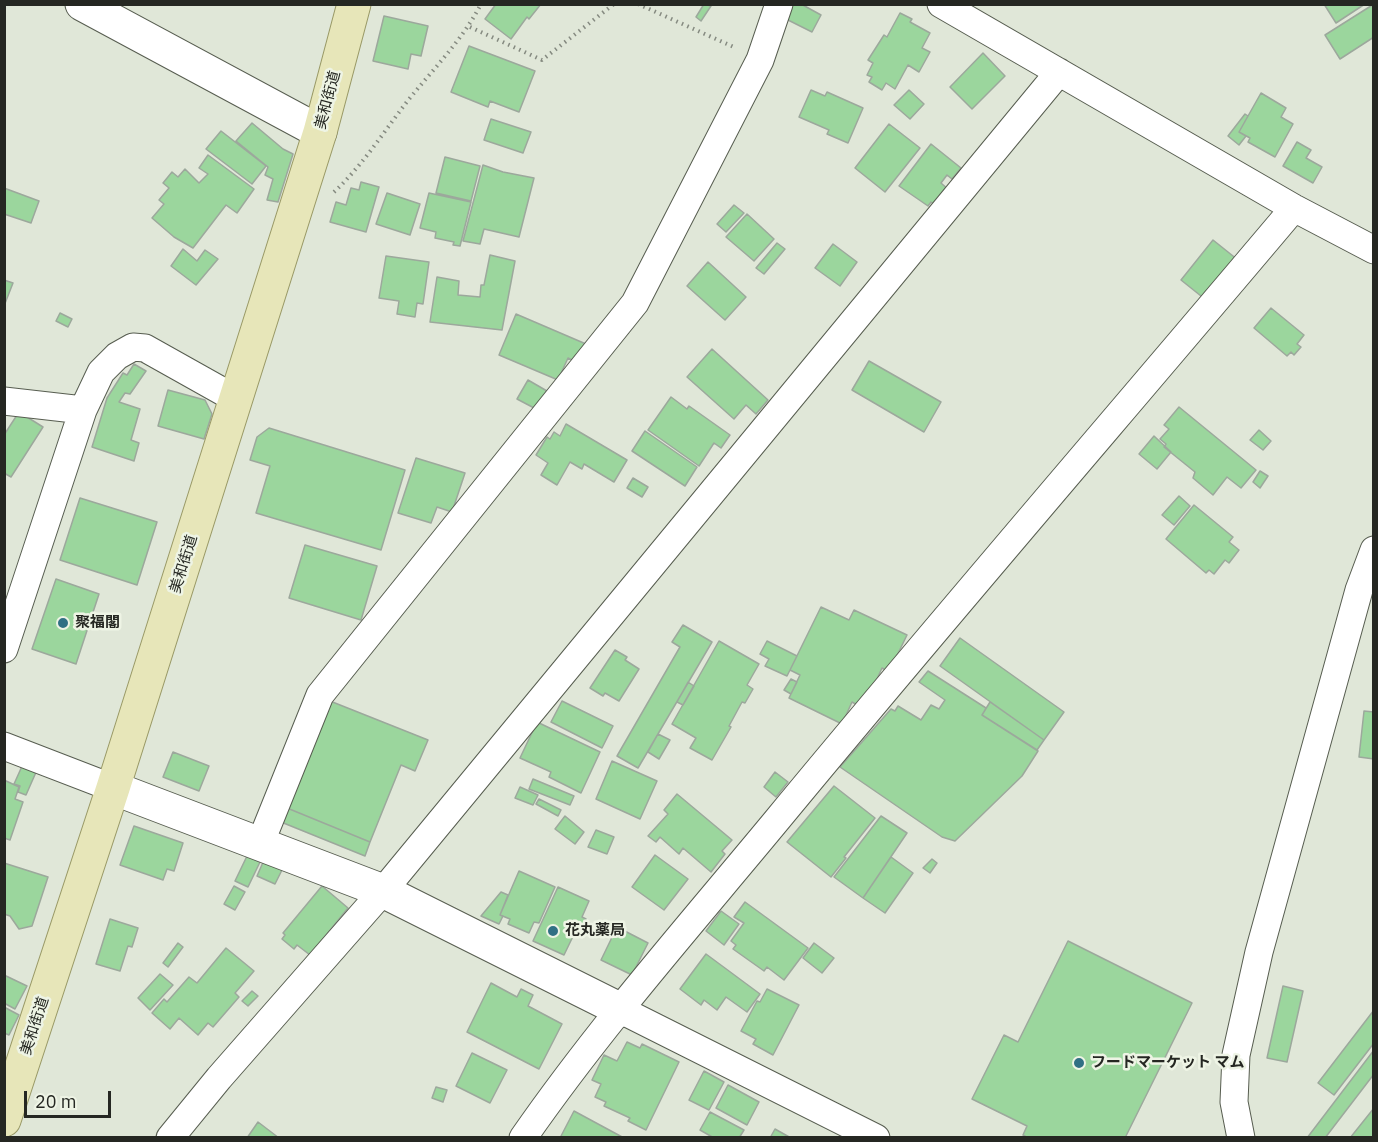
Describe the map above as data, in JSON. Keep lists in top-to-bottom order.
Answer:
{
  "streets": {
    "main road": ["美和街道"]
  },
  "places": ["聚福閣", "花丸薬局", "フードマーケット マム"],
  "scale_bar": "20 m"
}
